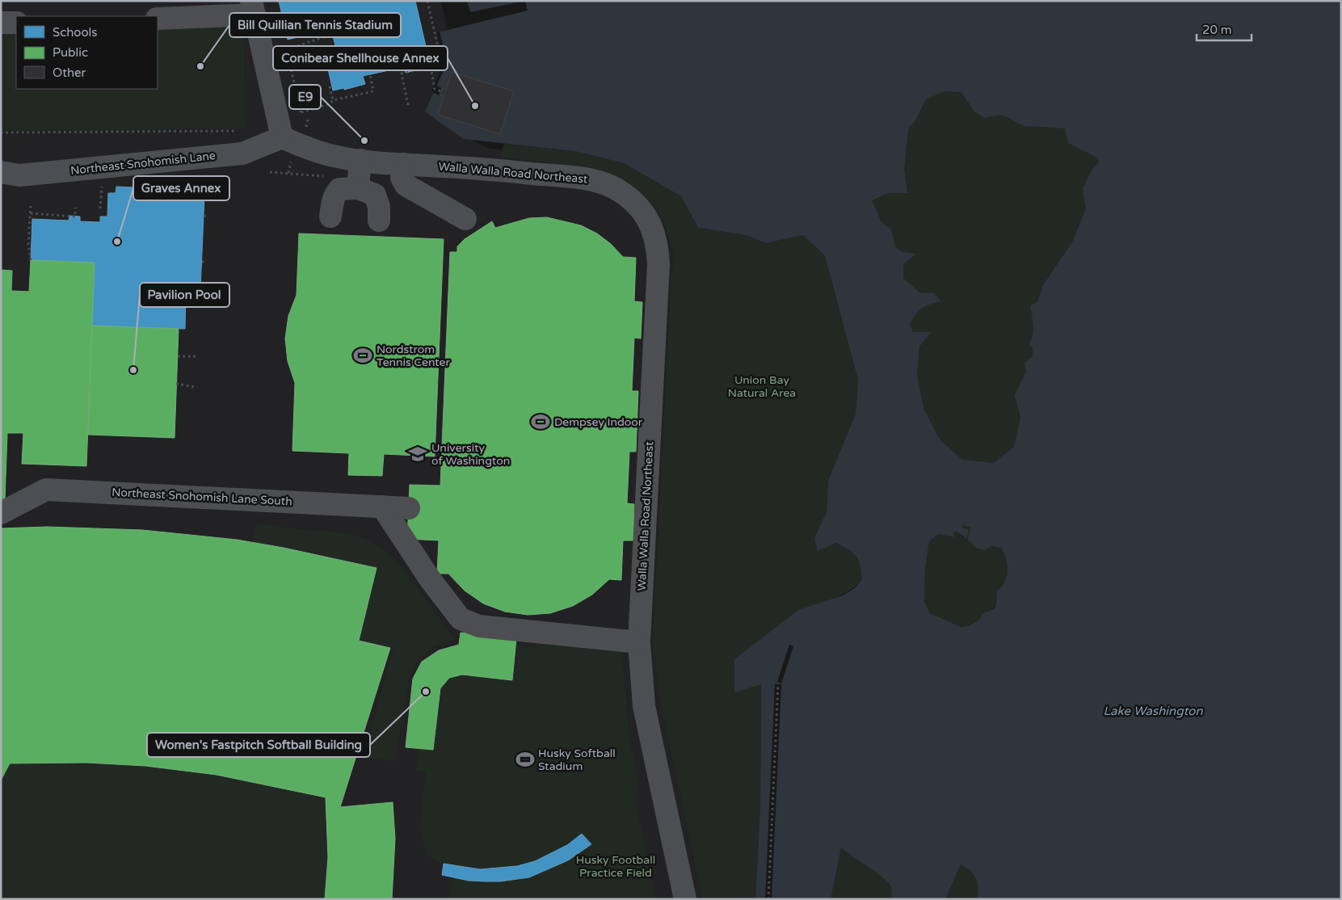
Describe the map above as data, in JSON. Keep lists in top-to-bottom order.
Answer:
{
  "streets": {
    "street": ["Northeast Snohomish Lane", "Walla Walla Road Northeast", "Northeast Snohomish Lane South"]
  },
  "crossings": [
    ["Northeast Snohomish Lane", "Walla Walla Road Northeast"]
  ],
  "water": ["Lake Washington"],
  "parks": ["Union Bay Natural Area", "Husky Football Practice Field"],
  "places": {
    "other": [
      "Bill Quillian Tennis Stadium",
      "Conibear Shellhouse Annex",
      "E9",
      "Graves Annex",
      "Pavilion Pool",
      "Women's Fastpitch Softball Building"
    ],
    "sports": ["Nordstrom Tennis Center", "Dempsey Indoor", "Husky Softball Stadium"],
    "school or university": ["University of Washington"]
  },
  "legend": ["Schools", "Public", "Other"],
  "scale_bar": "20 m"
}
